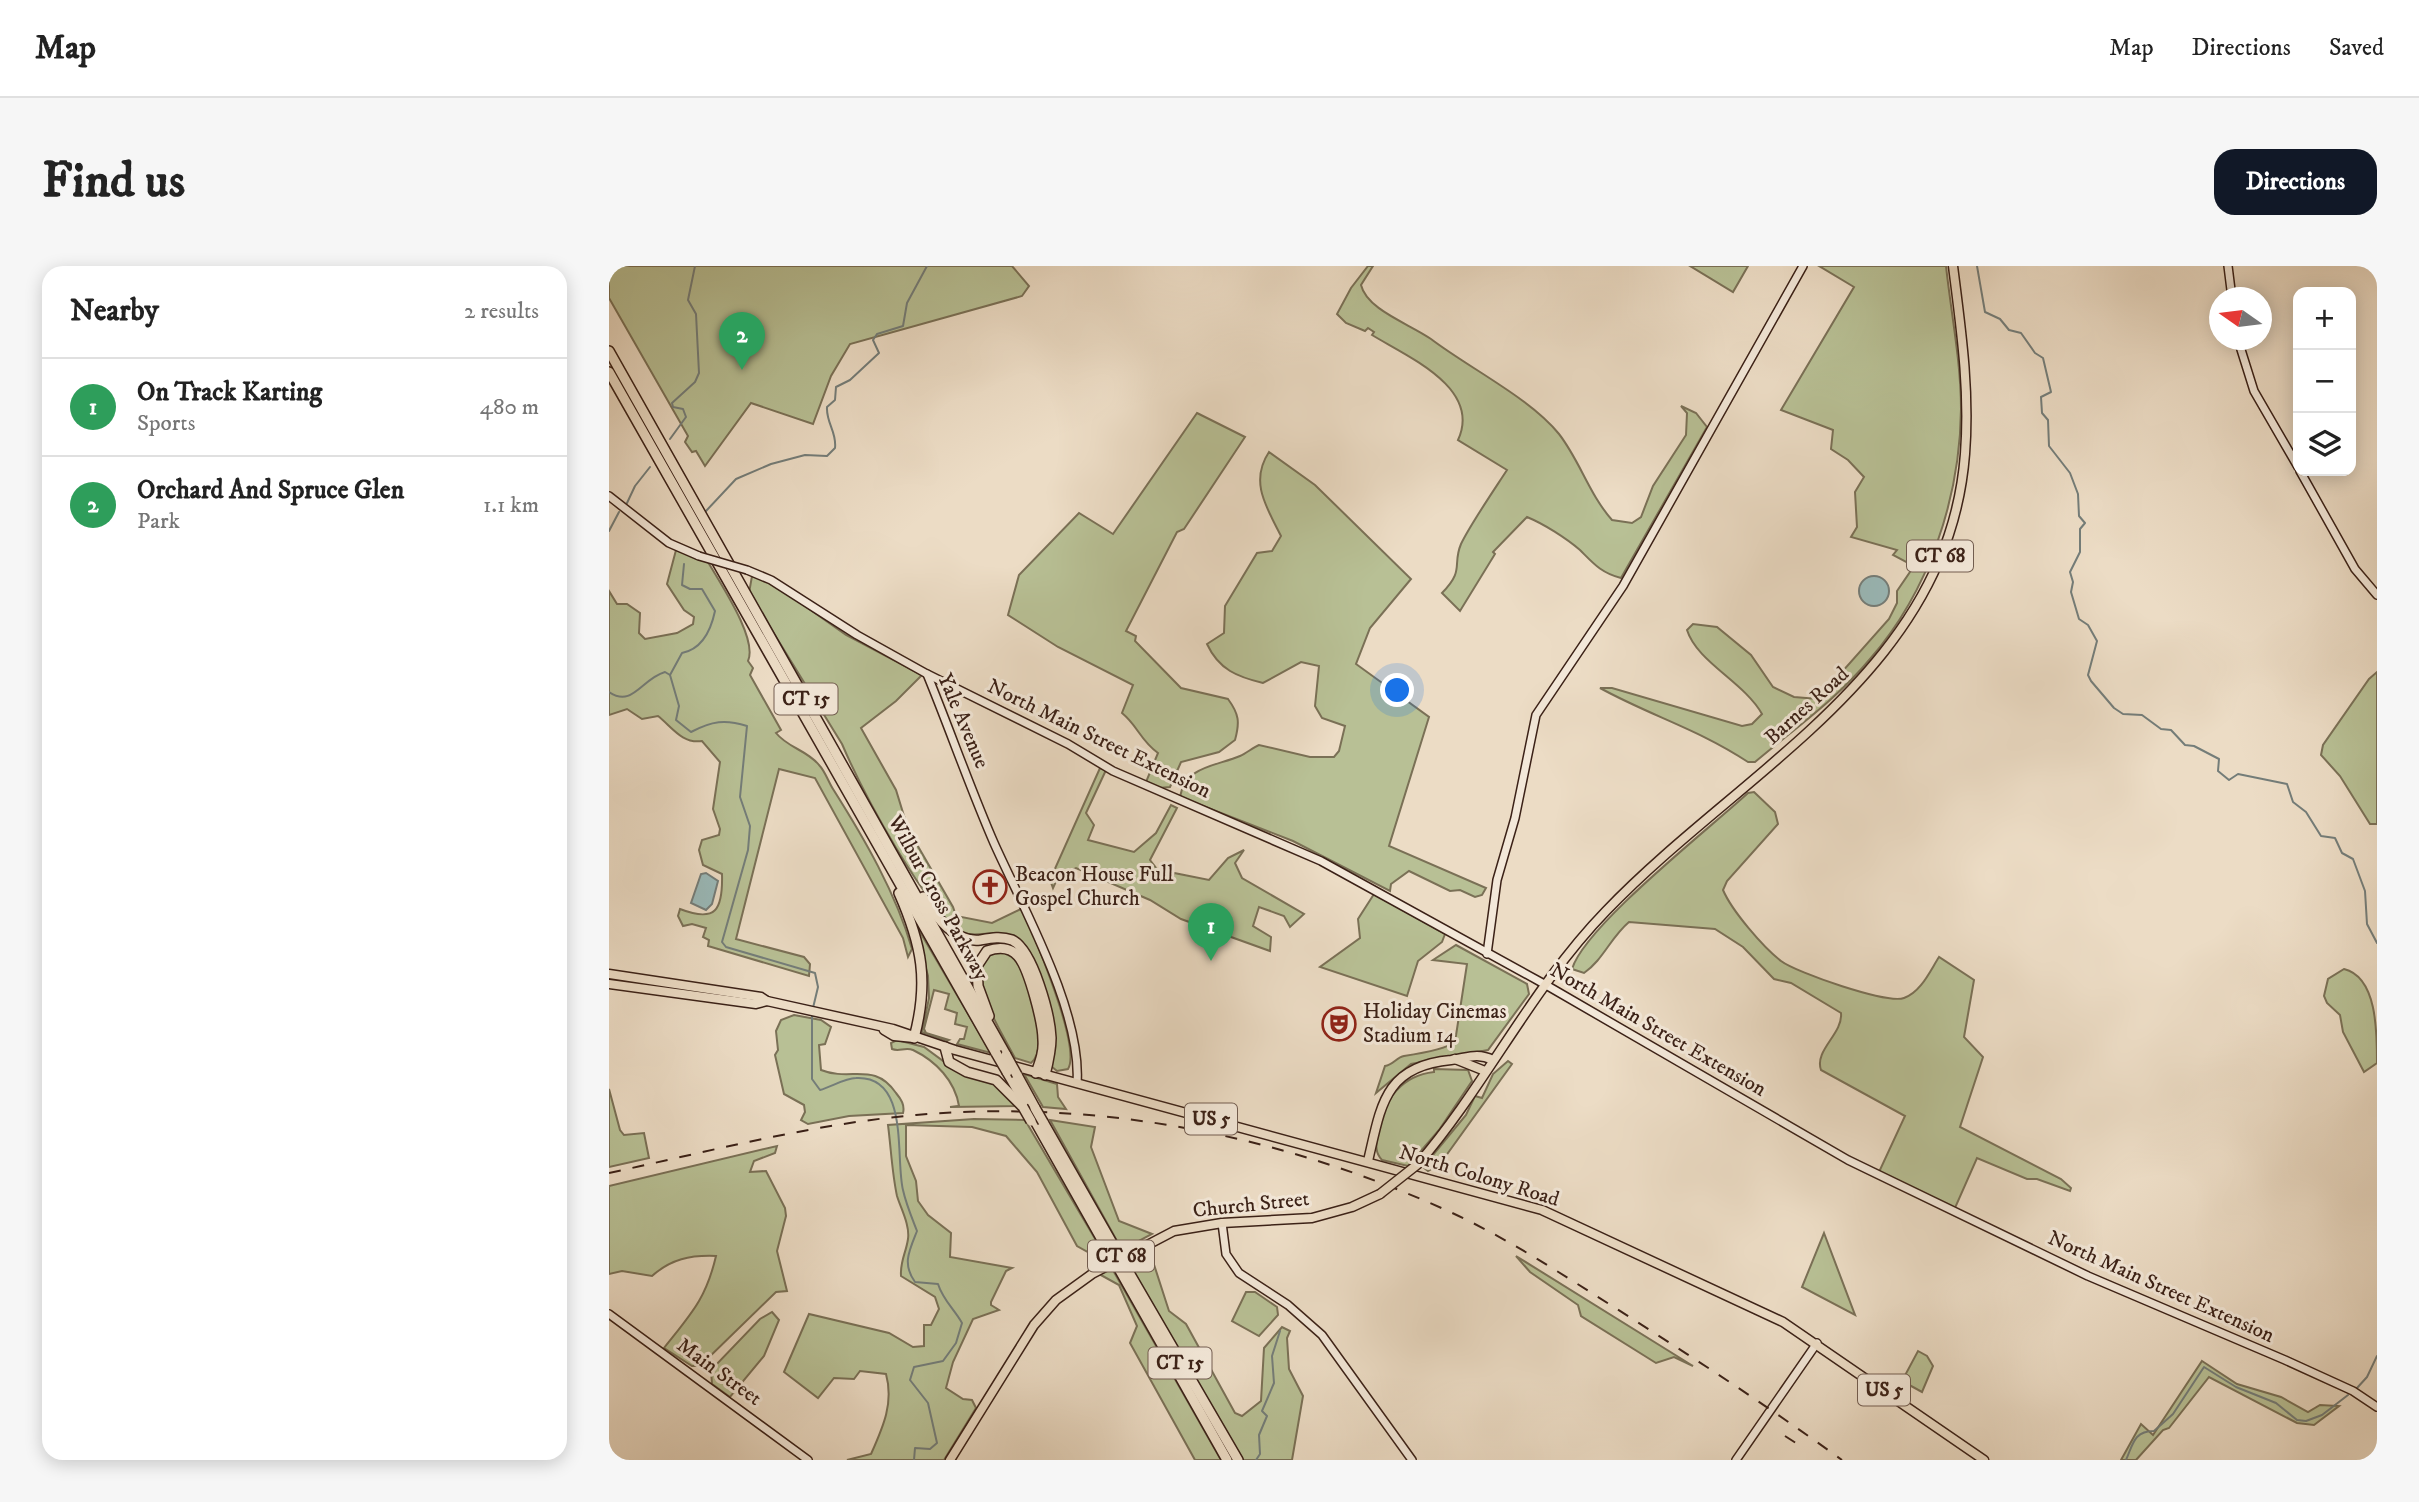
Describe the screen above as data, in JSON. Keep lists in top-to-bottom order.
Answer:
{
  "streets": {
    "highway": ["CT 15", "Wilbur Cross Parkway"],
    "main road": [
      "CT 68",
      "Barnes Road",
      "US 5",
      "North Colony Road",
      "Church Street"
    ],
    "street": ["Yale Avenue", "North Main Street Extension", "Main Street"]
  },
  "crossings": [
    ["Barnes Road", "North Main Street Extension"],
    ["Barnes Road", "Church Street"],
    ["Yale Avenue", "North Main Street Extension"],
    ["Yale Avenue", "North Colony Road"]
  ],
  "places": {
    "church": ["Beacon House Full Gospel Church"],
    "theatre": ["Holiday Cinemas Stadium 14"]
  },
  "north": "left",
  "page": {
    "header": "Map",
    "nav": ["Map", "Directions", "Saved"],
    "buttons": "Directions",
    "title": "Find us",
    "heading": ["Nearby", "2 results"],
    "map_buttons": ["+", "−"],
    "pins": ["2", "1"],
    "list": [
      {
        "mark": "1",
        "name": "On Track Karting",
        "note": "Sports",
        "value": "480 m"
      },
      {
        "mark": "2",
        "name": "Orchard And Spruce Glen",
        "note": "Park",
        "value": "1.1 km"
      }
    ]
  }
}
